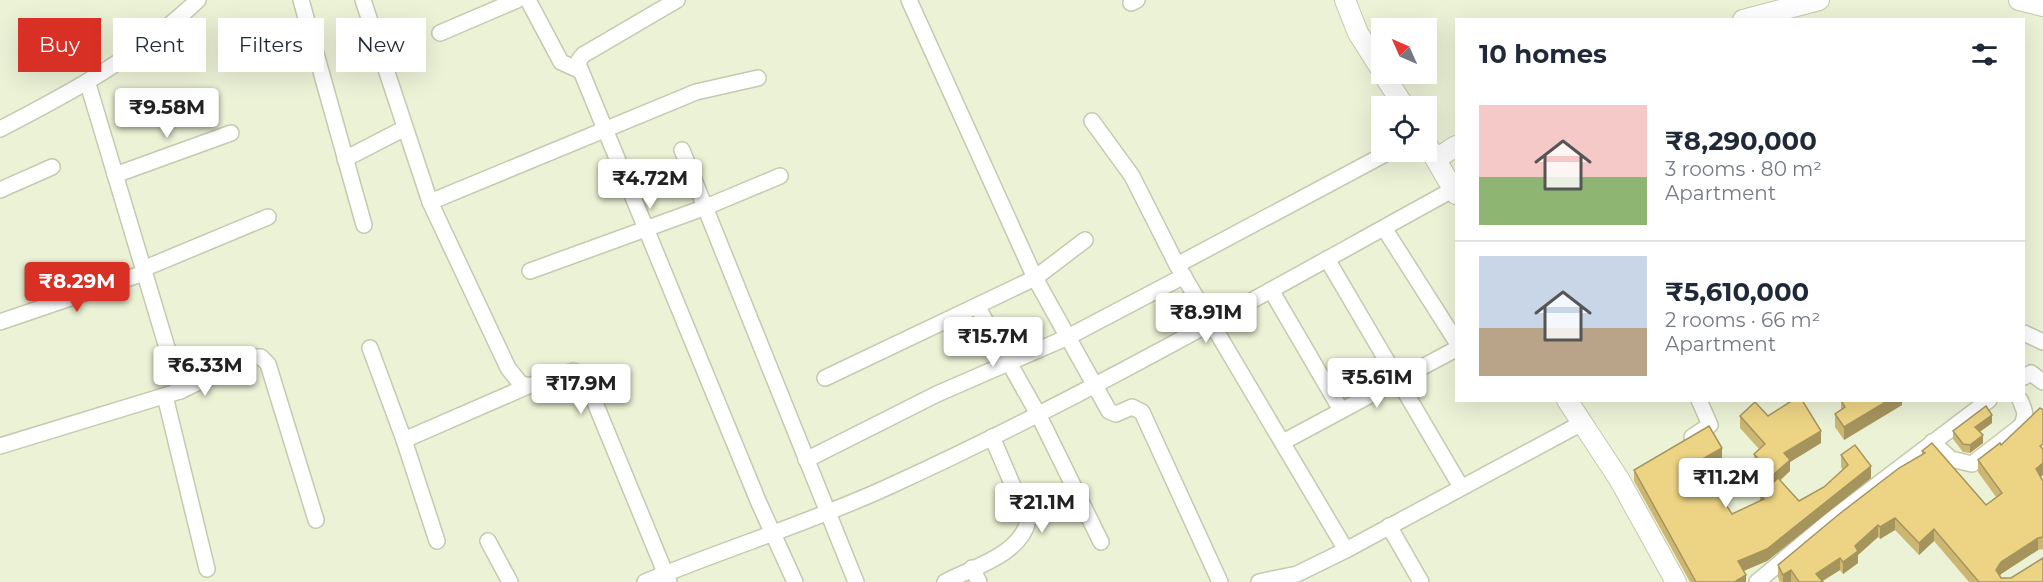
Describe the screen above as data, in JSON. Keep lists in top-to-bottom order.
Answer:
{
  "north": "top left",
  "page": {
    "chip": [
      "Buy",
      "Rent",
      "Filters",
      "New"
    ],
    "heading": "10 homes",
    "price": [
      "₹9.58M",
      "₹4.72M",
      "₹8.29M",
      "₹8.91M",
      "₹15.7M",
      "₹6.33M",
      "₹5.61M",
      "₹17.9M",
      "₹11.2M",
      "₹21.1M"
    ],
    "list": [
      {
        "name": "₹8,290,000",
        "note": "3 rooms · 80 m² · Apartment"
      },
      {
        "name": "₹5,610,000",
        "note": "2 rooms · 66 m² · Apartment"
      }
    ]
  }
}
